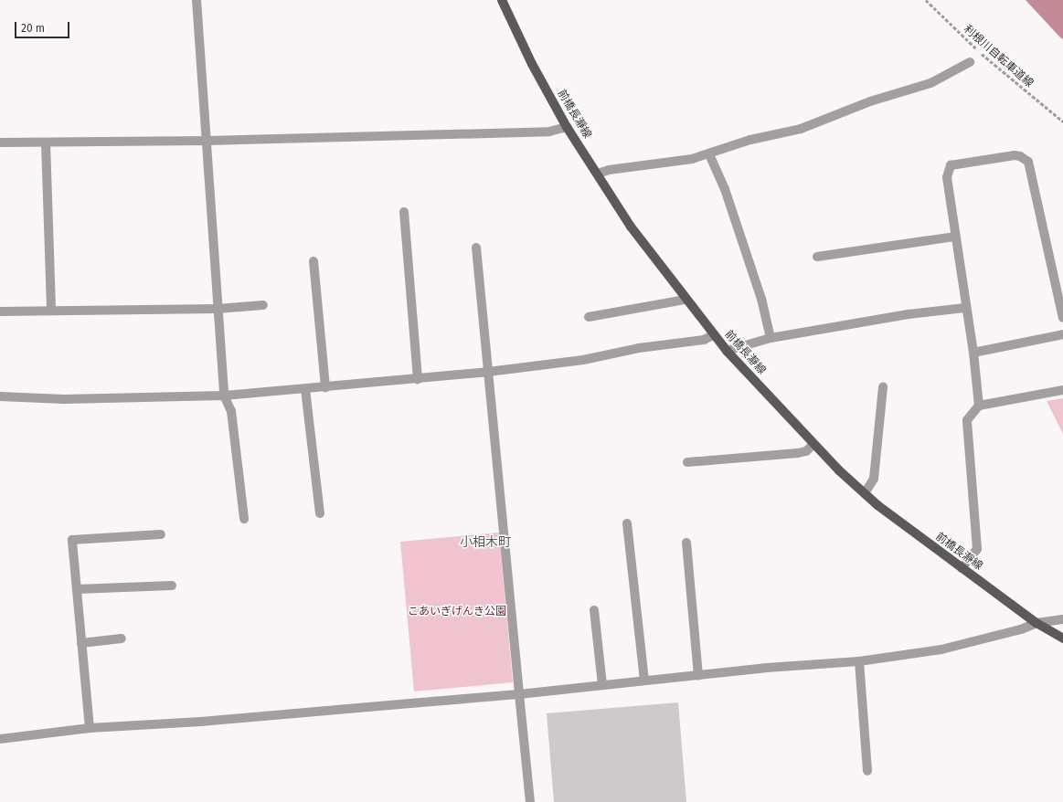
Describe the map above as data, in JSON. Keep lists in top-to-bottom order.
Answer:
{
  "streets": {
    "main road": ["前橋長瀞線"],
    "path": ["利根川自転車道線"]
  },
  "districts": ["小相木町"],
  "parks": ["こあいぎげんき公園"],
  "scale_bar": "20 m"
}
